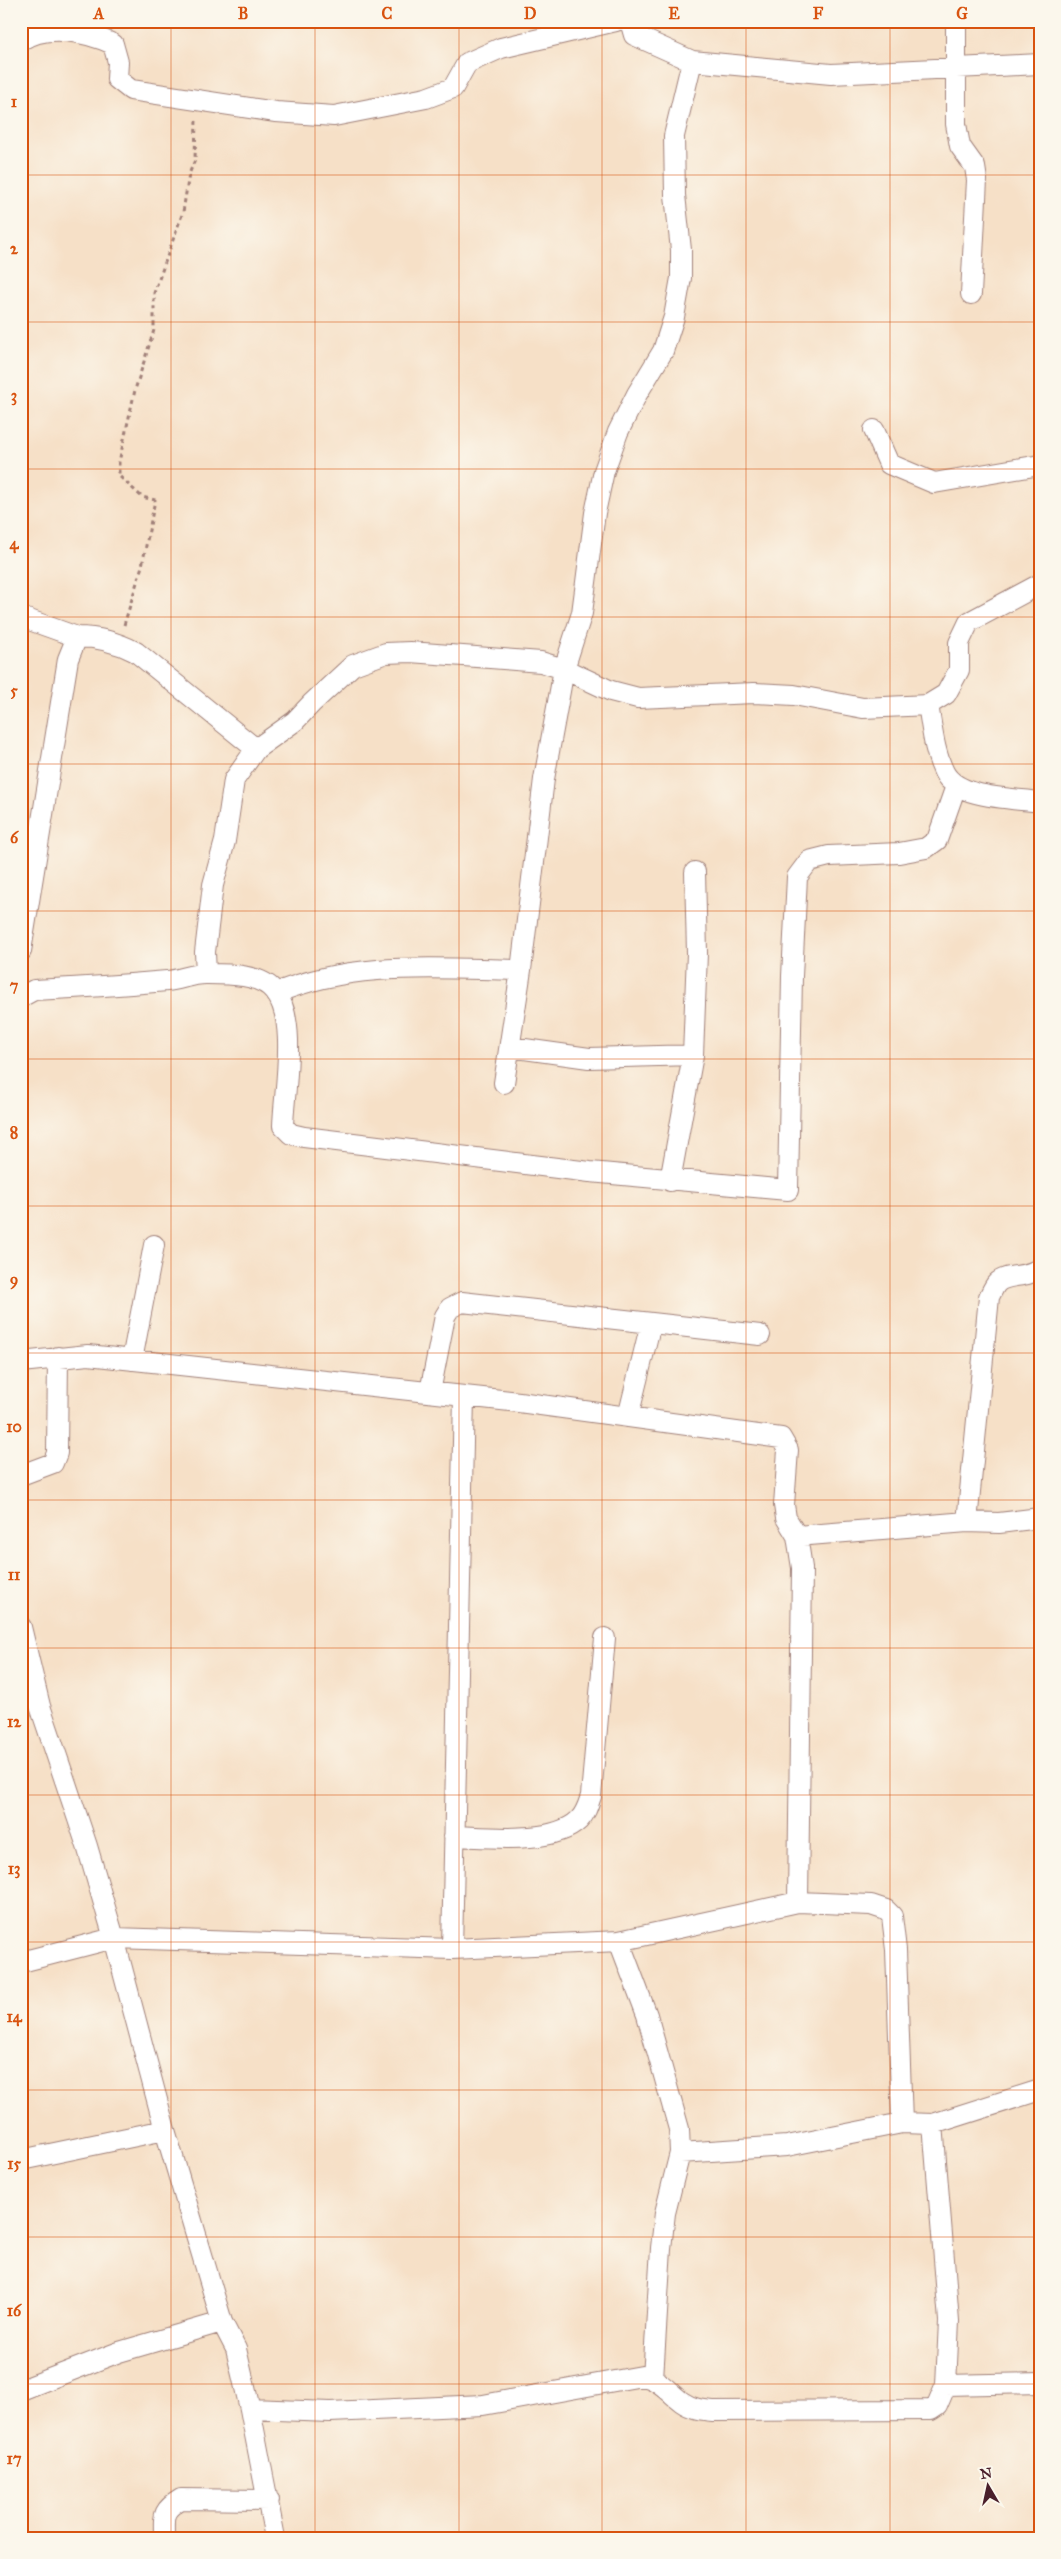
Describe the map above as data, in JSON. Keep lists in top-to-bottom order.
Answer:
{
  "north": "top",
  "grid": {
    "columns": [
      "A",
      "B",
      "C",
      "D",
      "E",
      "F",
      "G"
    ],
    "rows": [
      "1",
      "2",
      "3",
      "4",
      "5",
      "6",
      "7",
      "8",
      "9",
      "10",
      "11",
      "12",
      "13",
      "14",
      "15",
      "16",
      "17"
    ]
  }
}
